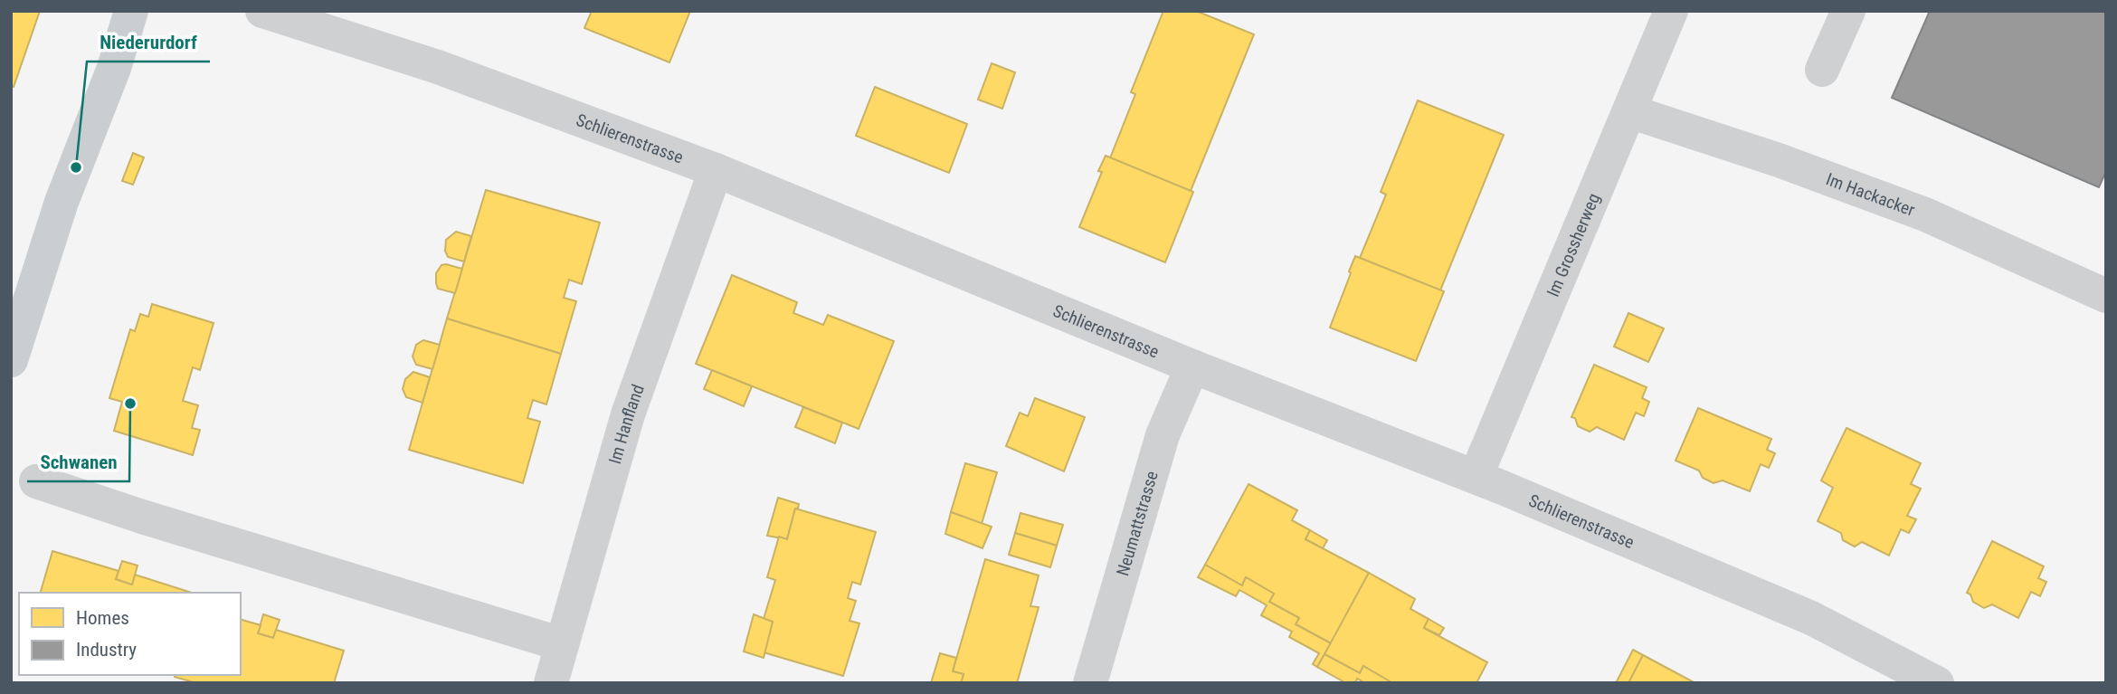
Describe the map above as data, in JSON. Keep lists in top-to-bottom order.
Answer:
{
  "streets": {
    "street": [
      "Schlierenstrasse",
      "Im Hackacker",
      "Im Grossherweg",
      "Im Hanfland",
      "Neumattstrasse"
    ]
  },
  "crossings": [
    ["Schlierenstrasse", "Im Grossherweg"],
    ["Schlierenstrasse", "Im Hanfland"],
    ["Schlierenstrasse", "Neumattstrasse"],
    ["Im Hackacker", "Im Grossherweg"]
  ],
  "places": ["Niederurdorf", "Schwanen"],
  "legend": ["Homes", "Industry"]
}
